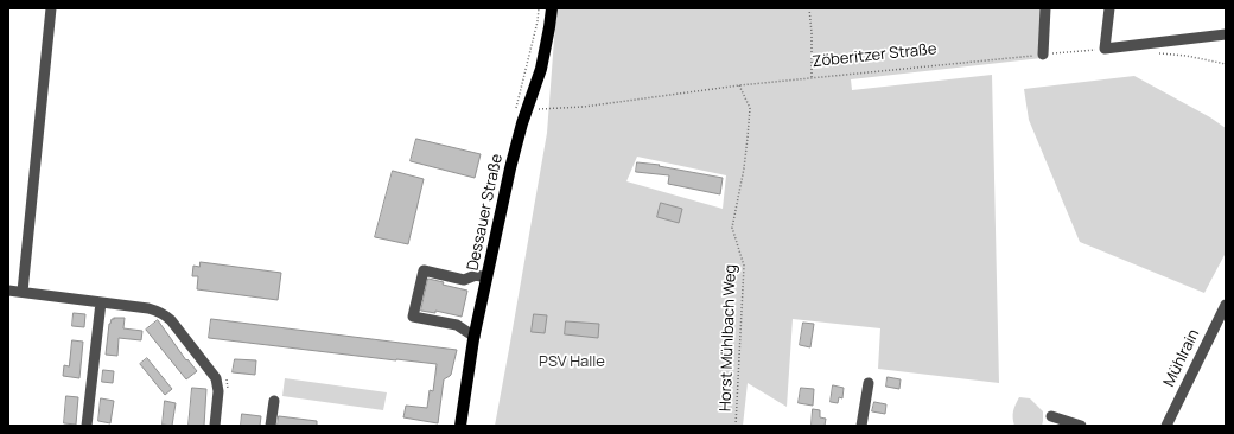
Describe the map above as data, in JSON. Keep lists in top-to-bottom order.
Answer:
{
  "streets": {
    "main road": ["Dessauer Straße"],
    "street": ["Mühlrain"],
    "path": ["Zöberitzer Straße", "Horst Mühlbach Weg"]
  },
  "crossings": [
    ["Zöberitzer Straße", "Dessauer Straße"],
    ["Zöberitzer Straße", "Horst Mühlbach Weg"]
  ],
  "parks": ["PSV Halle"]
}
